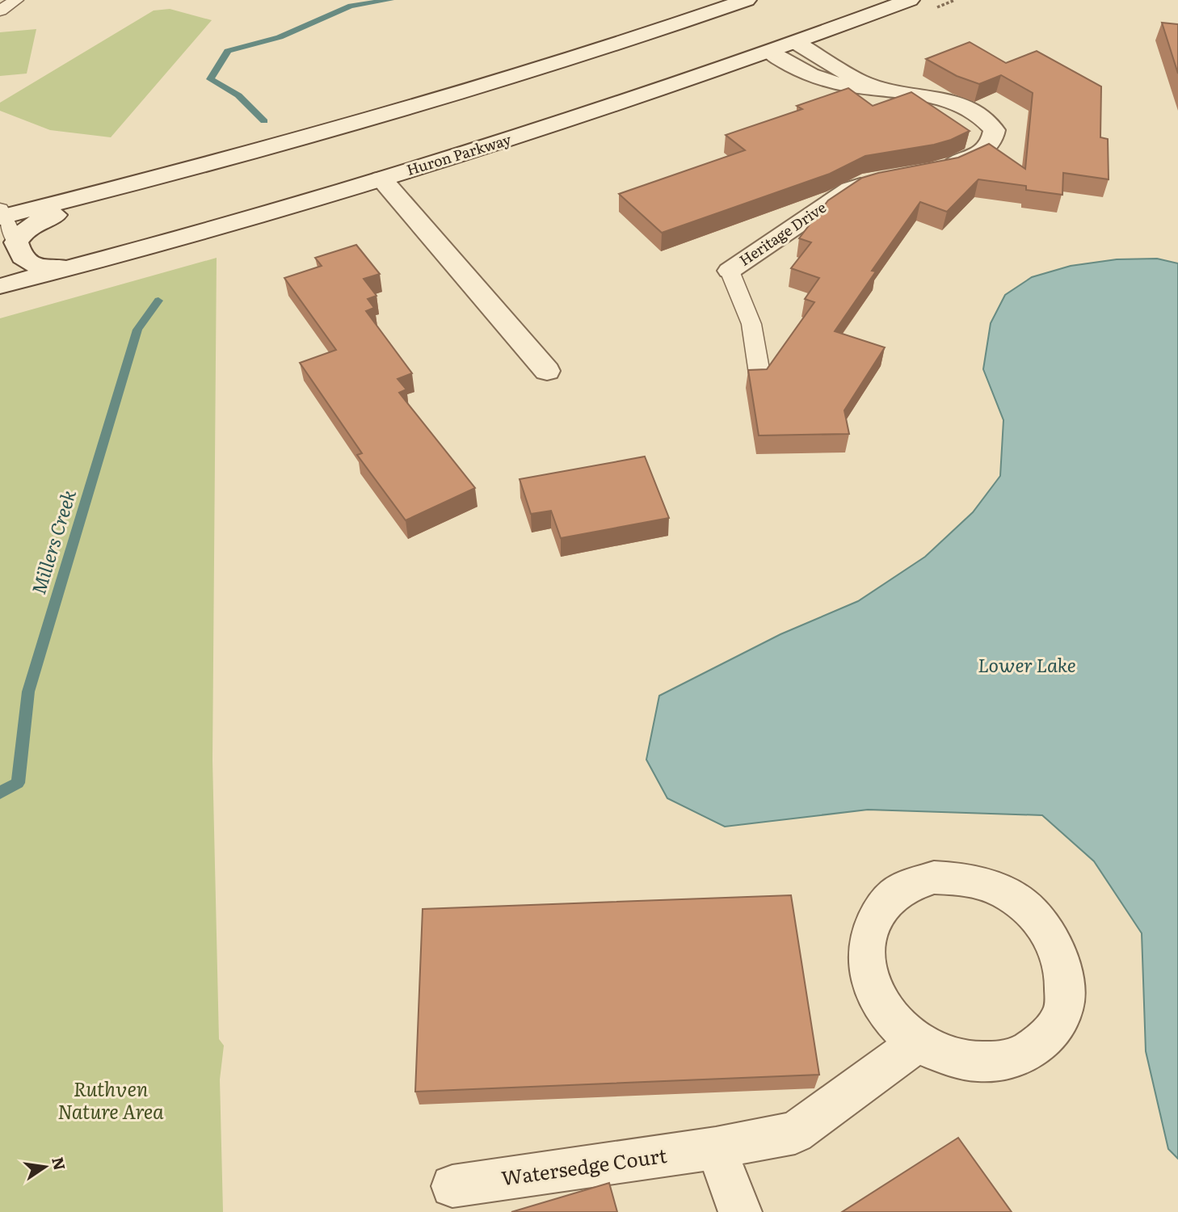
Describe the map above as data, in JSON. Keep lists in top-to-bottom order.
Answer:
{
  "streets": {
    "main road": ["Huron Parkway", "Heritage Drive", "Watersedge Court"]
  },
  "water": ["Millers Creek", "Lower Lake"],
  "parks": ["Ruthven Nature Area"],
  "north": "right"
}
